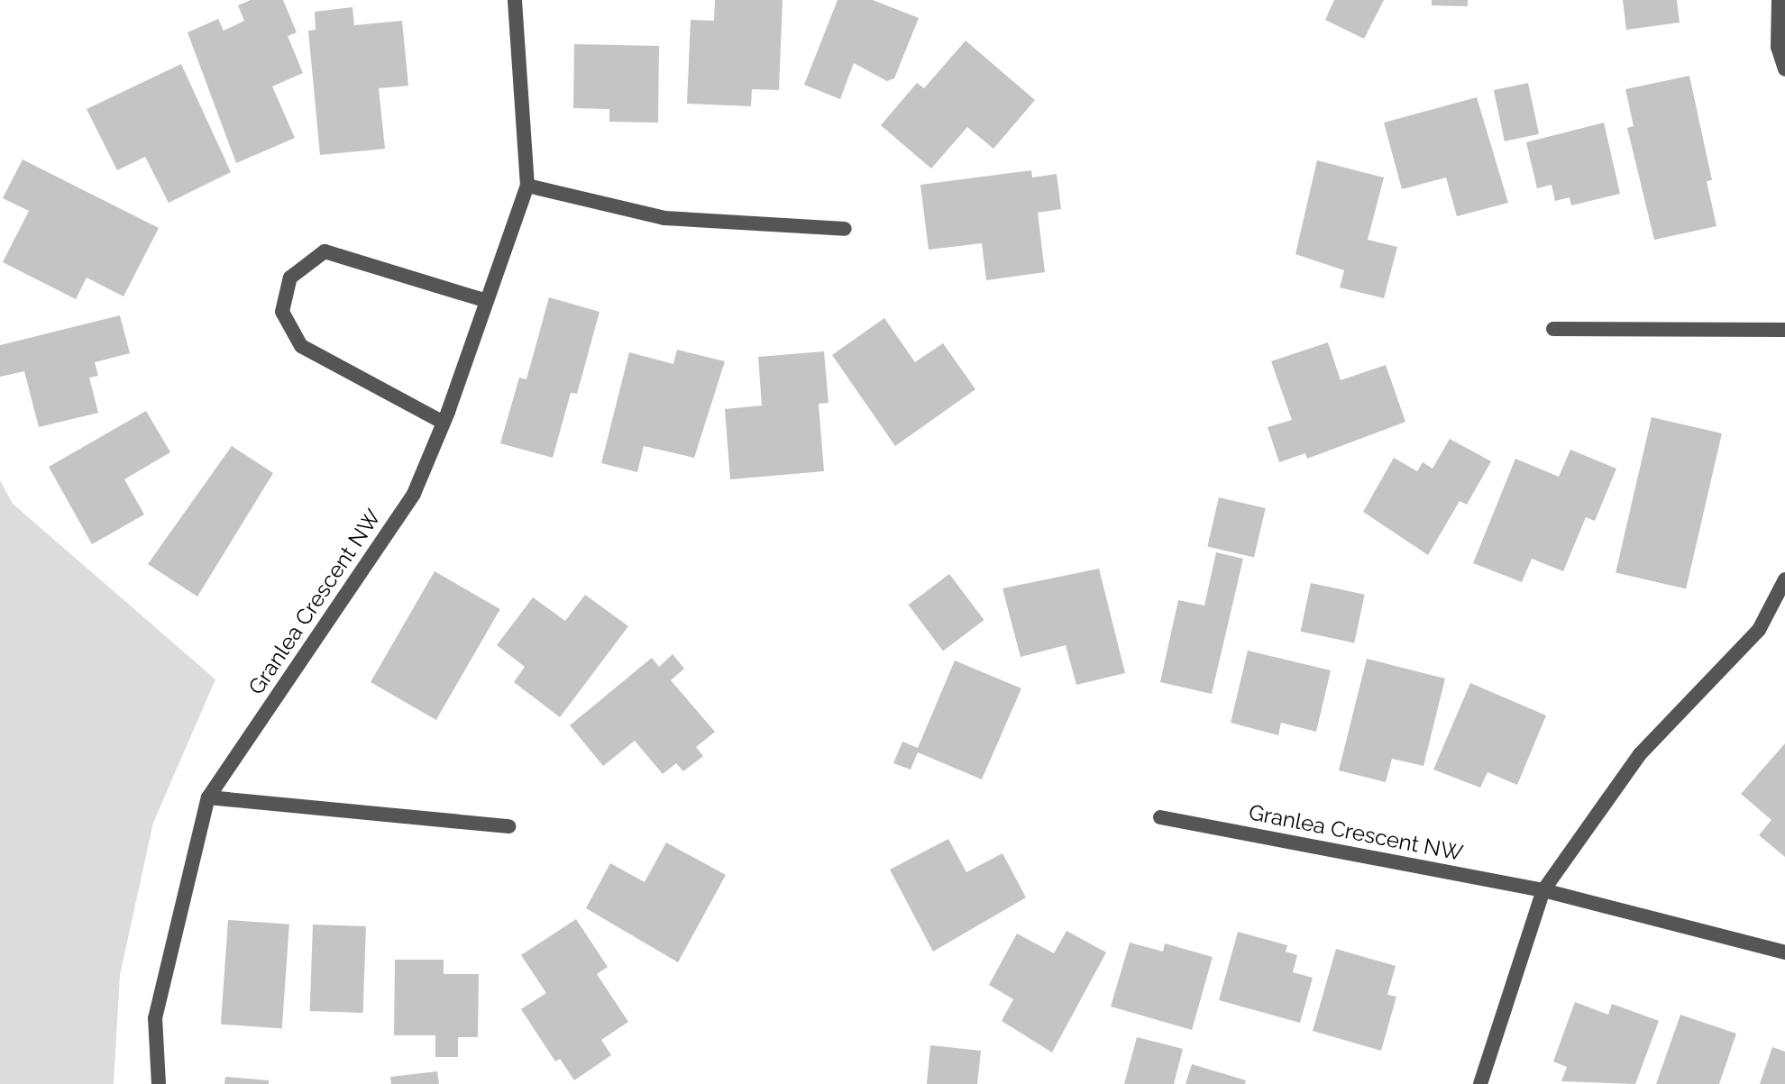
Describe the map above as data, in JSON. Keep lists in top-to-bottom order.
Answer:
{
  "streets": {
    "street": ["Granlea Crescent NW"]
  }
}
